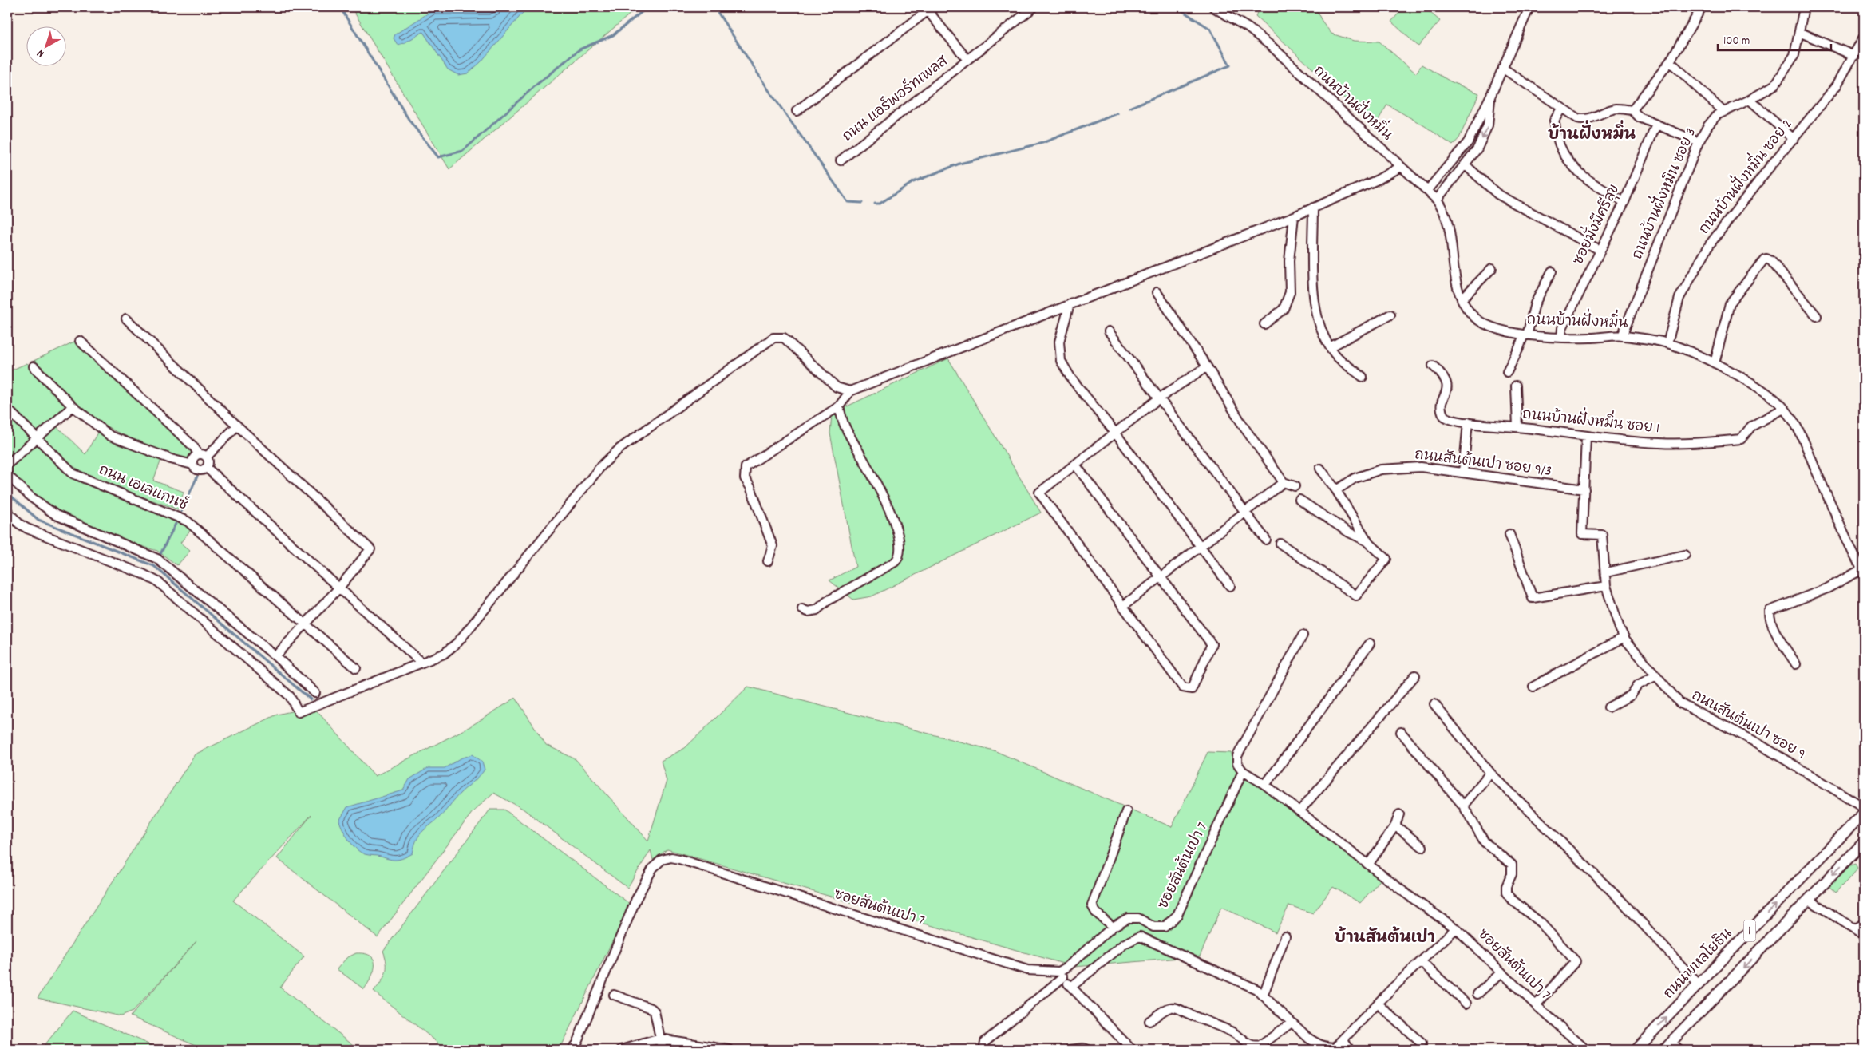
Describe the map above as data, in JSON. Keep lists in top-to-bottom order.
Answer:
{
  "streets": {
    "main road": ["1", "ถนนพหลโยธิน"],
    "street": [
      "ถนน แอร์พอร์ทเพลส",
      "ถนนบ้านฝั่งหมิ่น",
      "ถนนบ้านฝั่งหมิ่น ซอย 2",
      "ถนนบ้านฝั่งหมิน ซอย 3",
      "ซอยมั่งมีศรีสุข",
      "ถนนบ้านฝั่งหมิ่น ซอย 1",
      "ถนนสันต้นเปา ซอย 9/3",
      "ถนน เอเลแกนซ์",
      "ถนนสันต้นเปา ซอย 9",
      "ซอยสันต้นเปา 7"
    ]
  },
  "crossings": [
    ["ถนนบ้านฝั่งหมิ่น", "ถนนบ้านฝั่งหมิ่น ซอย 2"],
    ["ถนนบ้านฝั่งหมิ่น", "ถนนบ้านฝั่งหมิน ซอย 3"],
    ["ถนนบ้านฝั่งหมิ่น", "ซอยมั่งมีศรีสุข"],
    ["ถนนบ้านฝั่งหมิ่น", "ถนนบ้านฝั่งหมิ่น ซอย 1"],
    ["ถนนบ้านฝั่งหมิ่น ซอย 1", "ถนนสันต้นเปา ซอย 9"],
    ["ถนนสันต้นเปา ซอย 9/3", "ถนนสันต้นเปา ซอย 9"]
  ],
  "districts": ["บ้านฝั่งหมิ่น", "บ้านสันต้นเปา"],
  "scale_bar": "100 m",
  "north": "bottom left"
}
